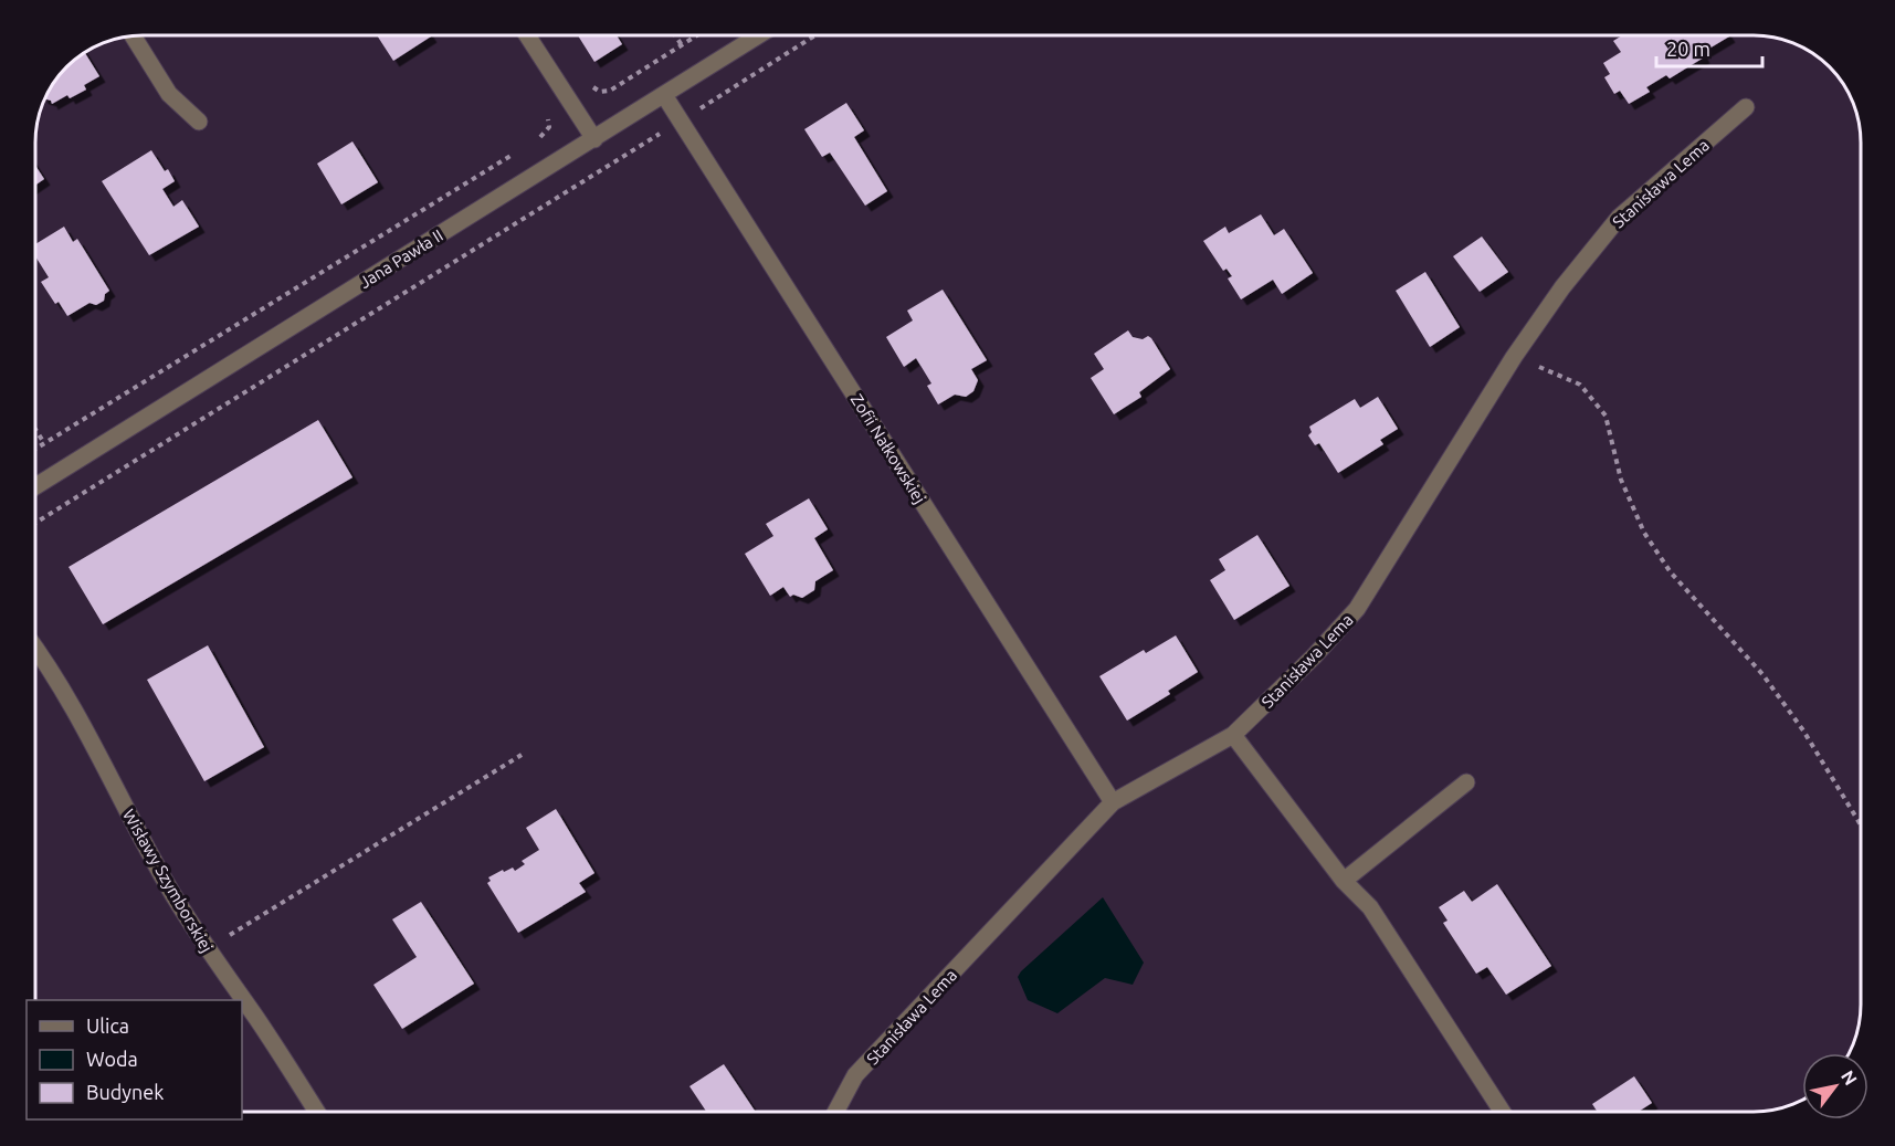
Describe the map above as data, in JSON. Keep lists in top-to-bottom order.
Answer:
{
  "streets": {
    "street": [
      "Stanisława Lema",
      "Jana Pawła II",
      "Zofii Nałkowskiej",
      "Wisławy Szymborskiej"
    ]
  },
  "crossings": [
    ["Stanisława Lema", "Zofii Nałkowskiej"],
    ["Jana Pawła II", "Zofii Nałkowskiej"]
  ],
  "legend": ["Ulica", "Woda", "Budynek"],
  "scale_bar": "20 m",
  "north": "top right"
}
